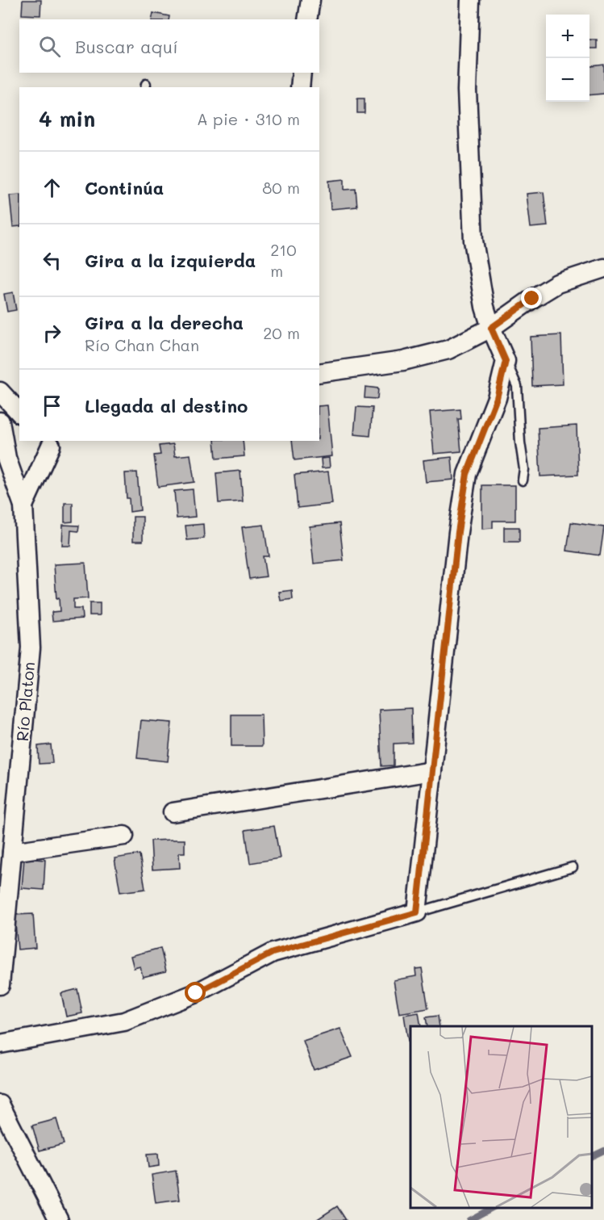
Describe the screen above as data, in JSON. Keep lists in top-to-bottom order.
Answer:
{
  "streets": {
    "street": ["Río Platon"]
  },
  "page": {
    "map_buttons": ["+", "−"],
    "search": "Buscar aquí",
    "heading": ["4 min", "A pie · 310 m"],
    "list": [
      ["Continúa", "80 m"],
      ["Gira a la izquierda", "210 m"],
      ["Gira a la derecha", "Río Chan Chan", "20 m"],
      "Llegada al destino"
    ]
  }
}
